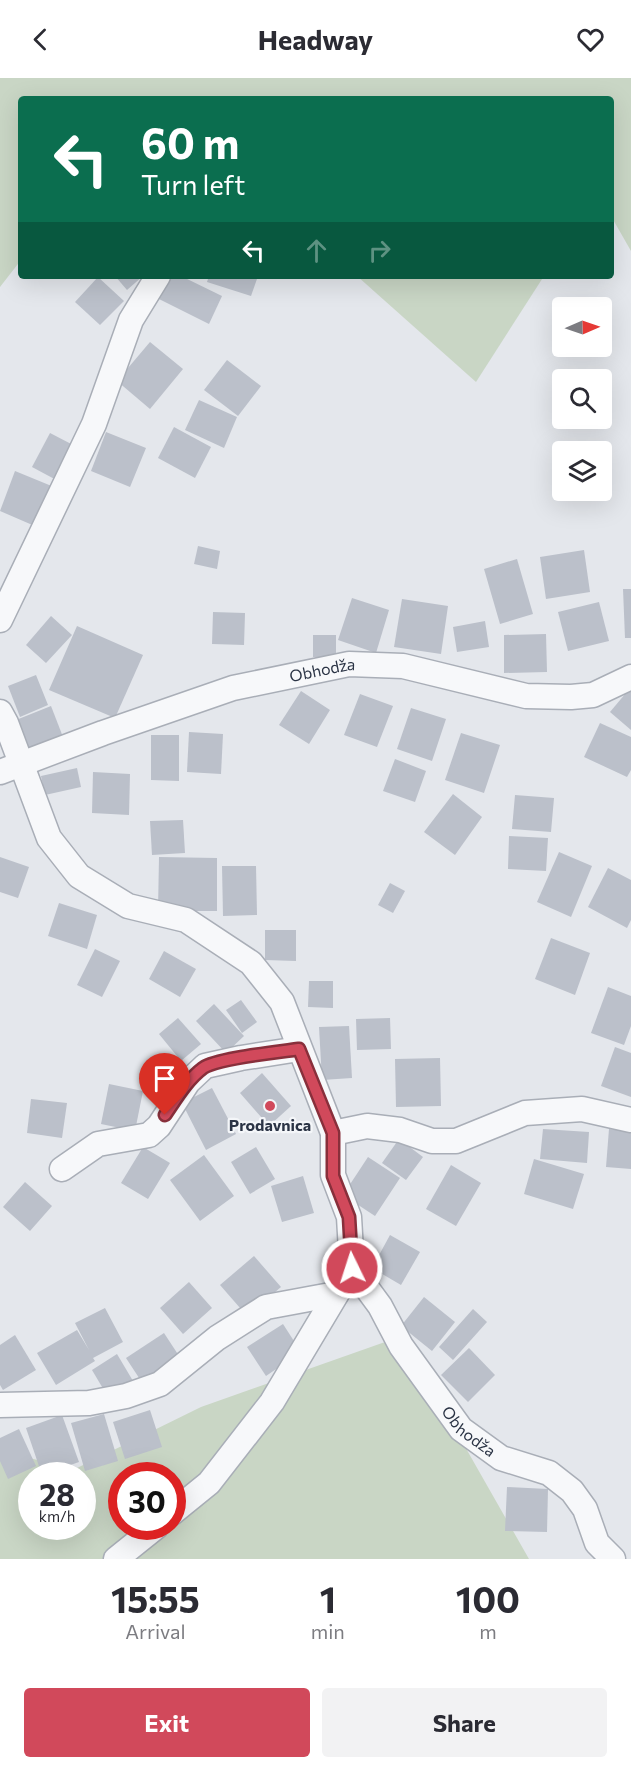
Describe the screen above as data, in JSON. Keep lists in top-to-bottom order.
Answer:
{
  "streets": {
    "street": ["Obhodža"]
  },
  "places": ["Prodavnica"],
  "north": "right",
  "page": {
    "header": "Headway",
    "turn": ["60 m", "Turn left"],
    "speed": "28 km/h",
    "limit": "30",
    "eta": [
      "15:55",
      "Arrival",
      "1",
      "min",
      "100",
      "m"
    ],
    "buttons": ["Exit", "Share"]
  }
}
